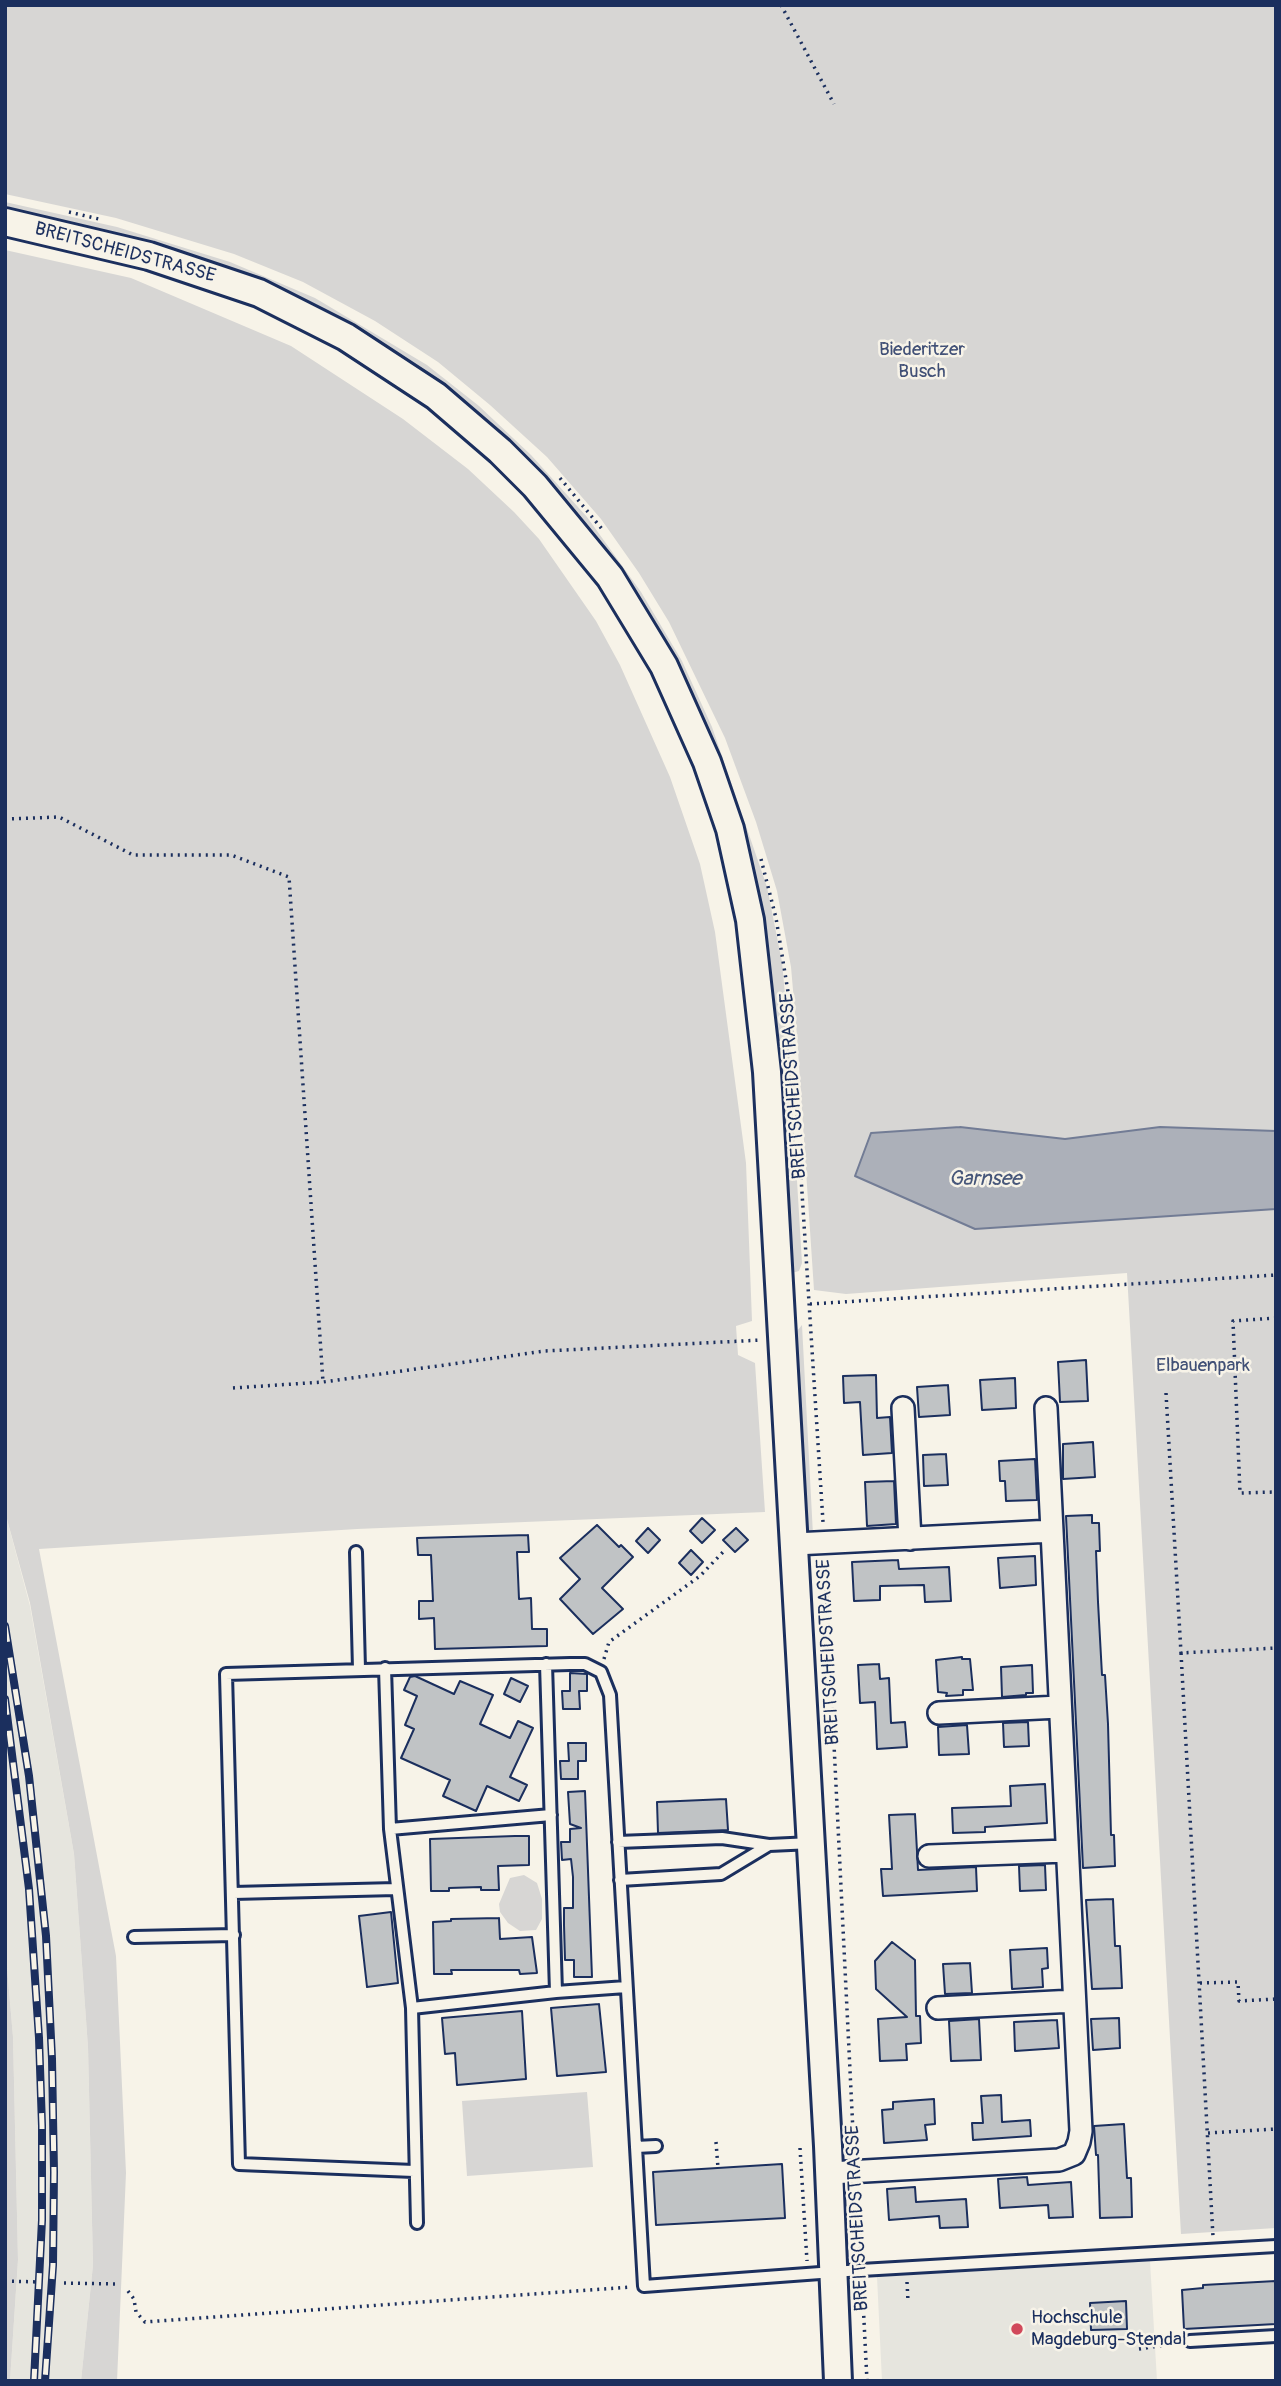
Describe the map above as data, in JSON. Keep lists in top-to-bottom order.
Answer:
{
  "streets": {
    "street": ["BREITSCHEIDSTRASSE"]
  },
  "water": ["Garnsee"],
  "parks": ["Biederitzer Busch", "Elbauenpark"],
  "places": ["Hochschule Magdeburg-Stendal"]
}
